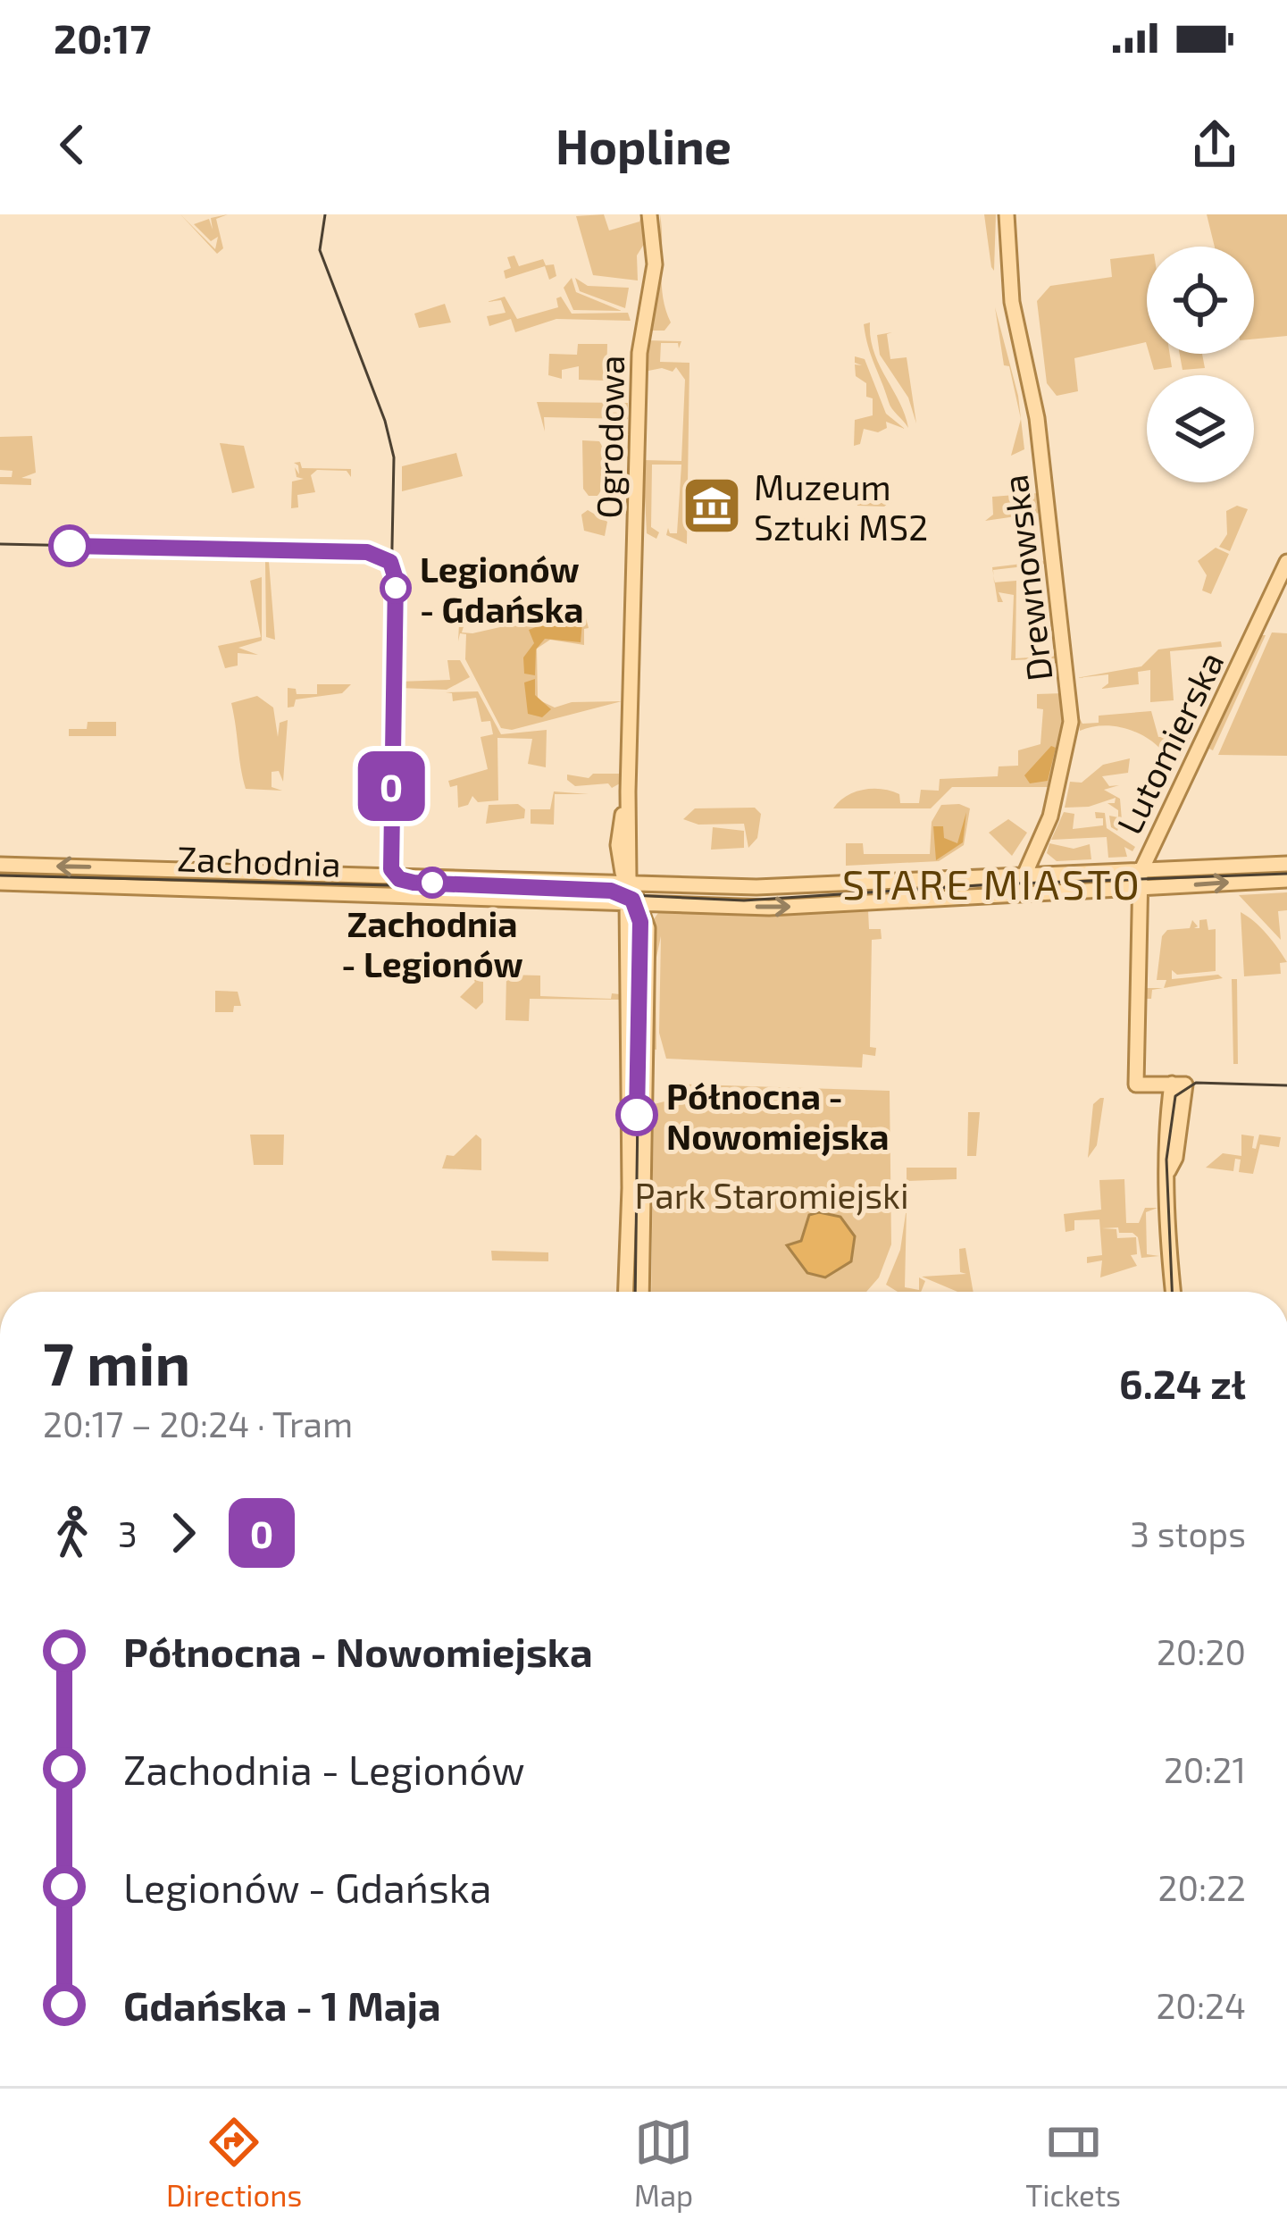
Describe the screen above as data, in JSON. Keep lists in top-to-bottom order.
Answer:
{
  "streets": {
    "main road": [
      "Ogrodowa",
      "Drewnowska",
      "Lutomierska",
      "Zachodnia"
    ]
  },
  "crossings": [
    ["Ogrodowa", "Zachodnia"],
    ["Drewnowska", "Zachodnia"],
    ["Lutomierska", "Zachodnia"]
  ],
  "districts": ["STARE MIASTO"],
  "parks": ["Park Staromiejski"],
  "places": {
    "museum": ["Muzeum Sztuki MS2"],
    "other": ["Legionów - Gdańska", "Zachodnia - Legionów", "Północna - Nowomiejska"]
  },
  "lines": ["tram line 0"],
  "page": {
    "status": "20:17",
    "header": "Hopline",
    "on_map": "0",
    "heading": ["7 min", "20:17 – 20:24 · Tram", "6.24 zł"],
    "legs": ["3", "0", "3 stops"],
    "list": [
      {
        "name": "Północna - Nowomiejska",
        "value": "20:20"
      },
      {
        "name": "Zachodnia - Legionów",
        "value": "20:21"
      },
      {
        "name": "Legionów - Gdańska",
        "value": "20:22"
      },
      {
        "name": "Gdańska - 1 Maja",
        "value": "20:24"
      }
    ],
    "tabs": ["Directions", "Map", "Tickets"]
  }
}
